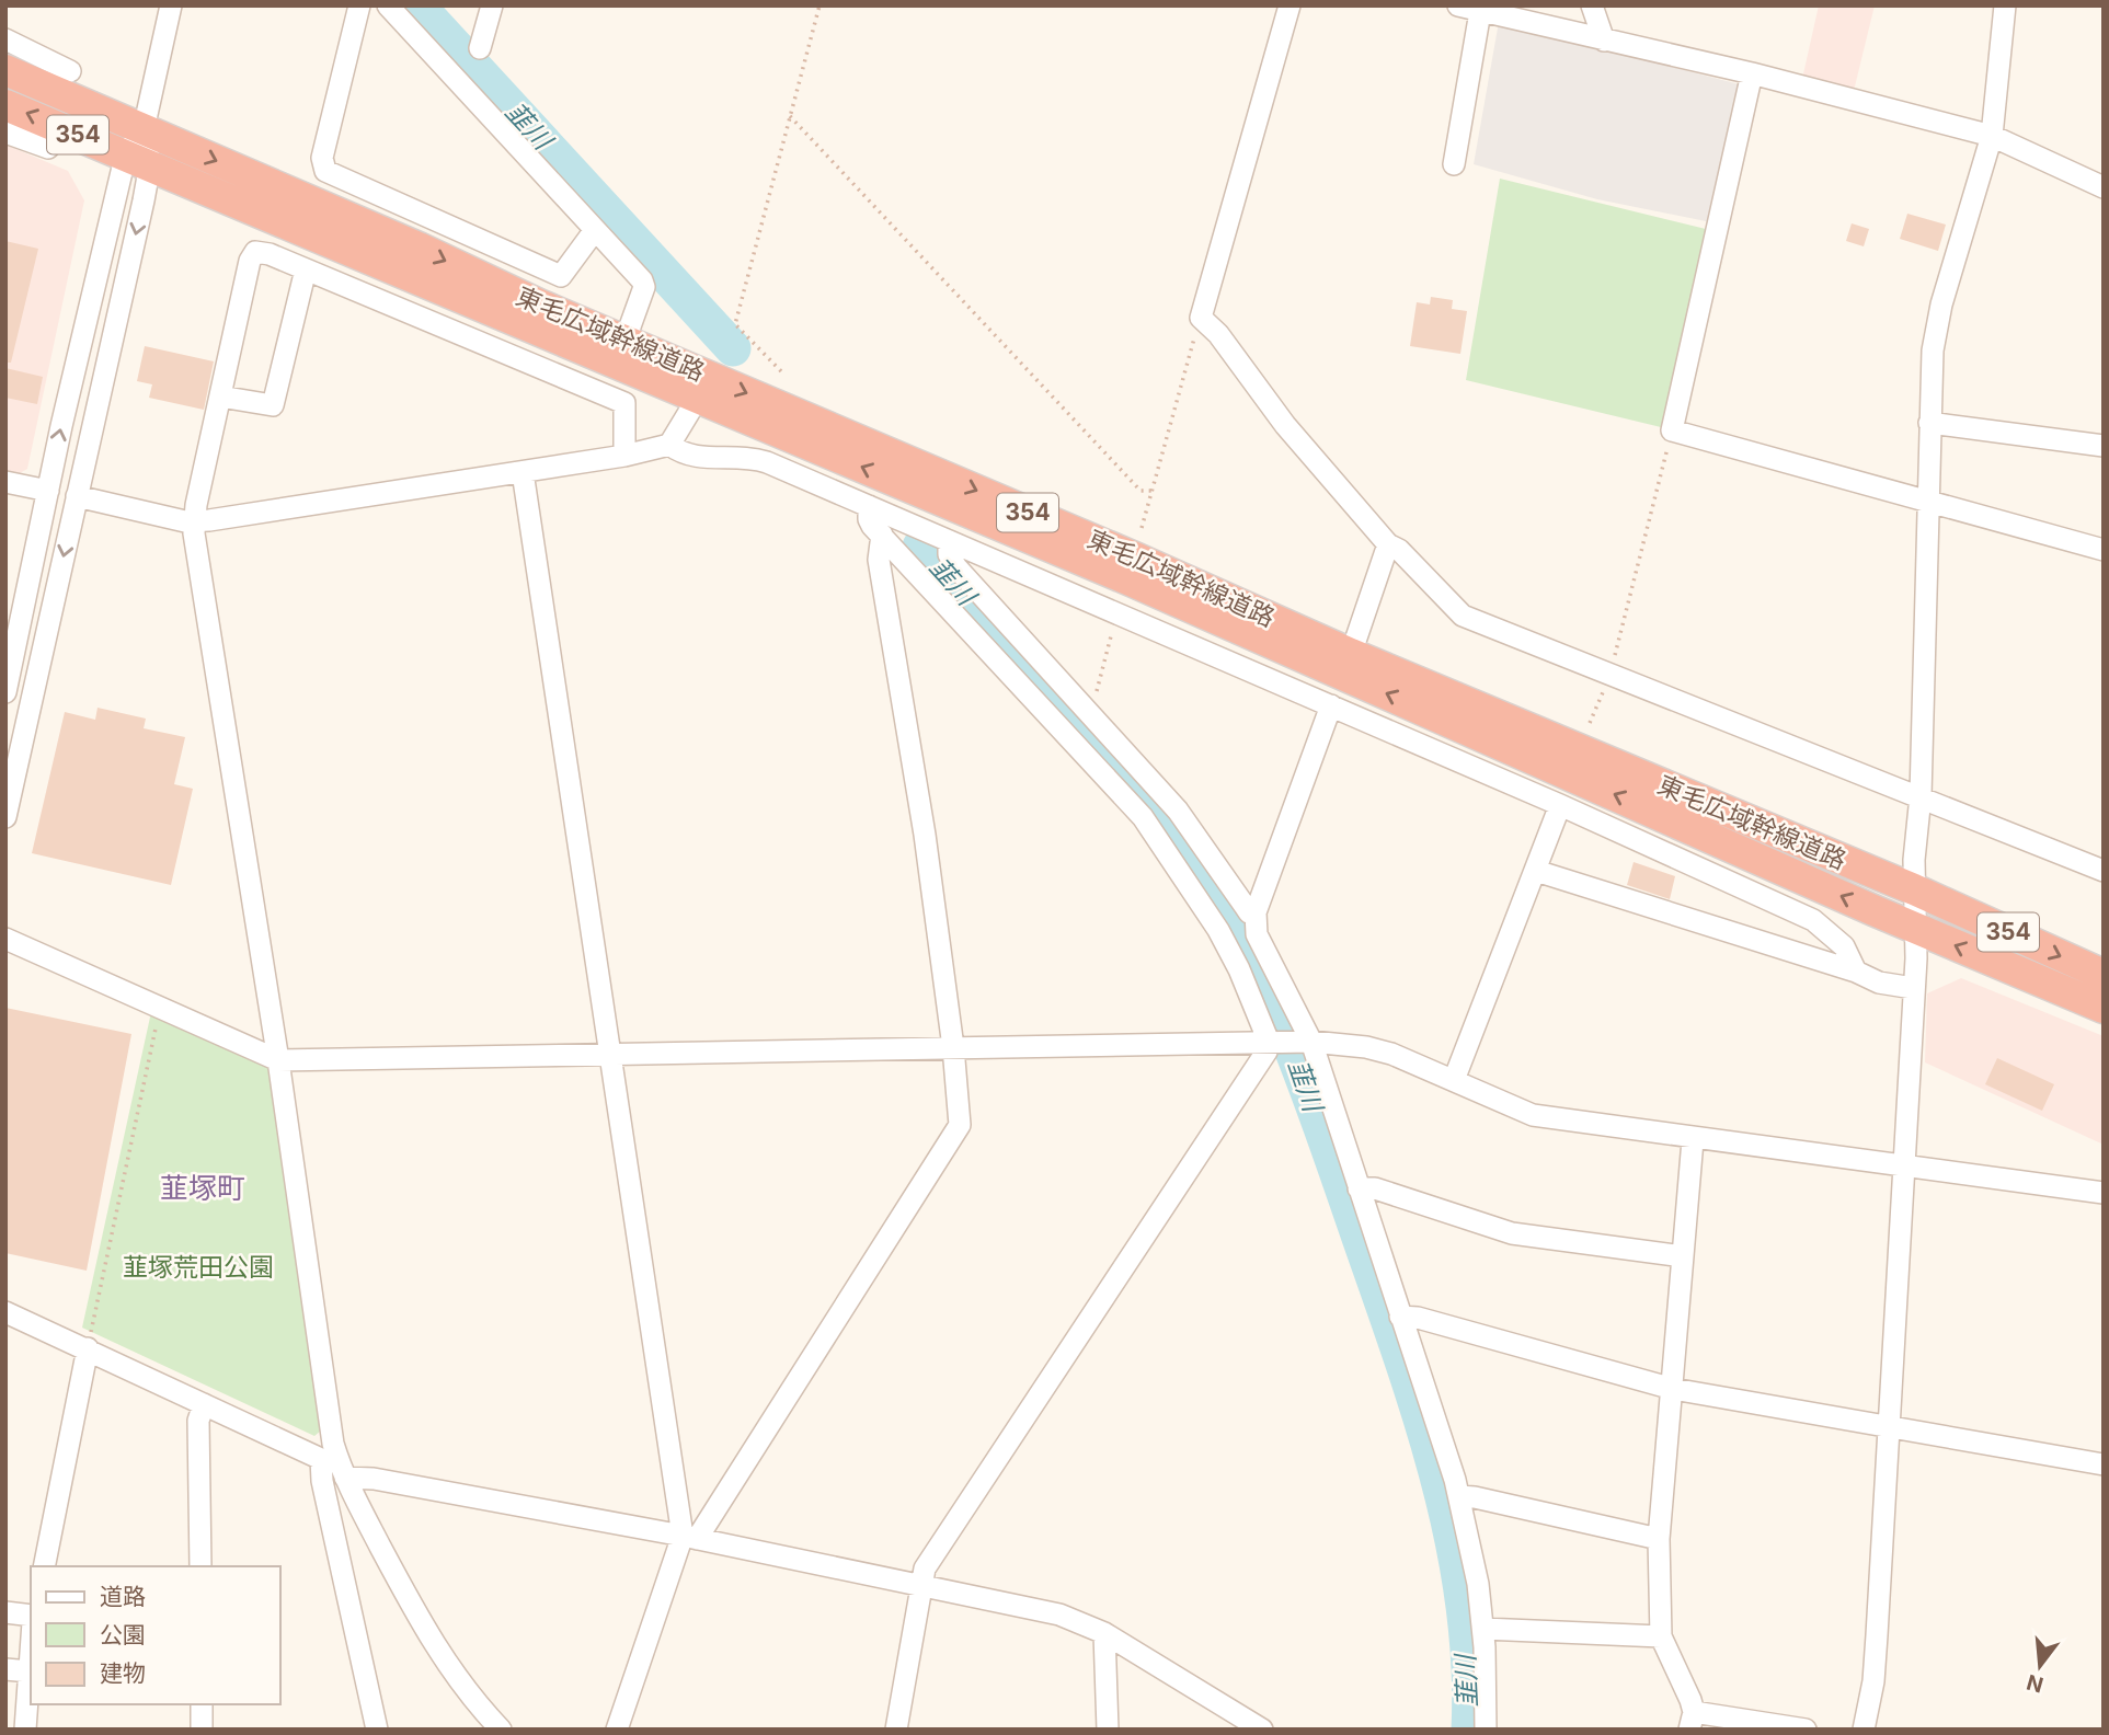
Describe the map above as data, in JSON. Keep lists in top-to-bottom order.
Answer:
{
  "streets": {
    "highway": ["354", "東毛広域幹線道路"]
  },
  "districts": ["韮塚町"],
  "water": ["韮川"],
  "parks": ["韮塚荒田公園"],
  "legend": ["道路", "公園", "建物"],
  "north": "bottom"
}
